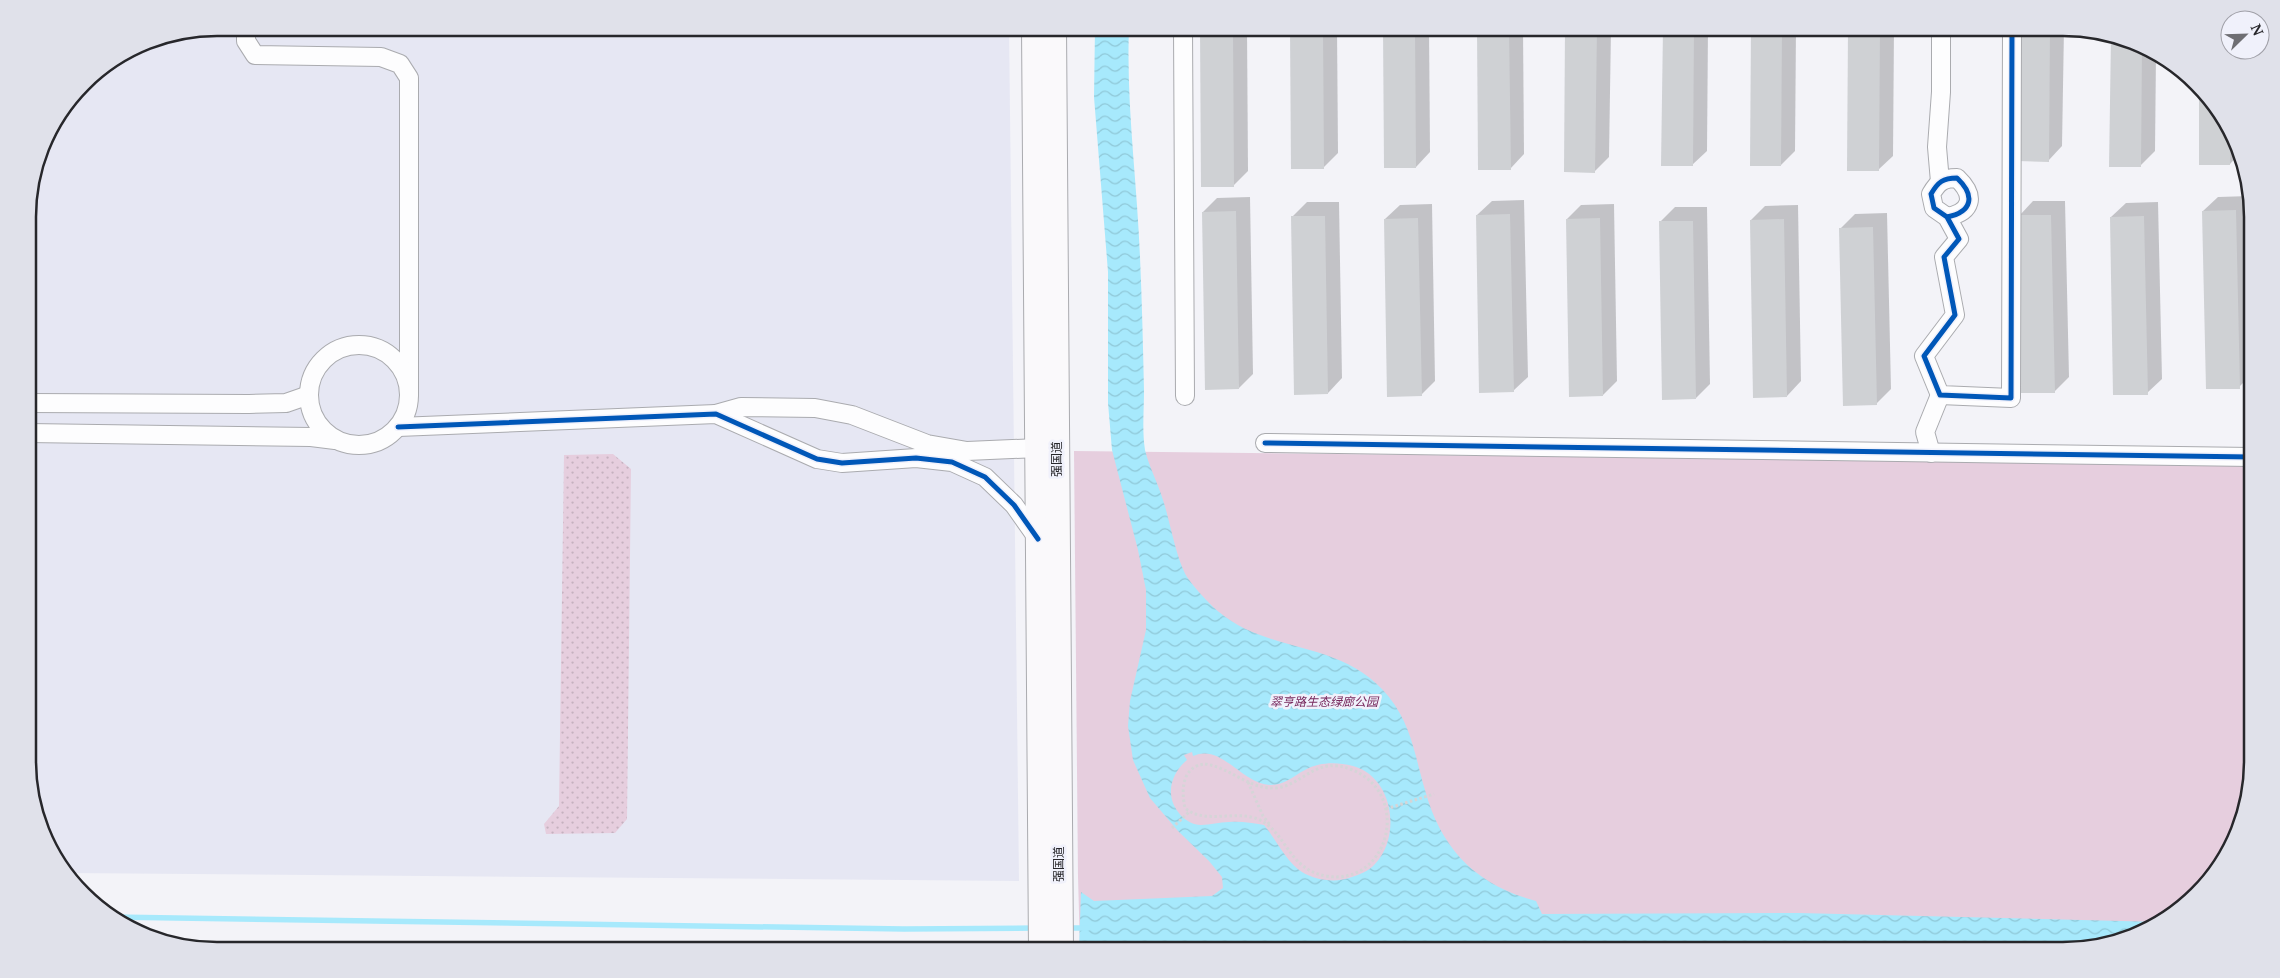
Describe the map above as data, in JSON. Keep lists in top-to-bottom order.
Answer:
{
  "streets": {
    "main road": ["强国道"]
  },
  "parks": ["翠亨路生态绿廊公园"],
  "north": "top right"
}
